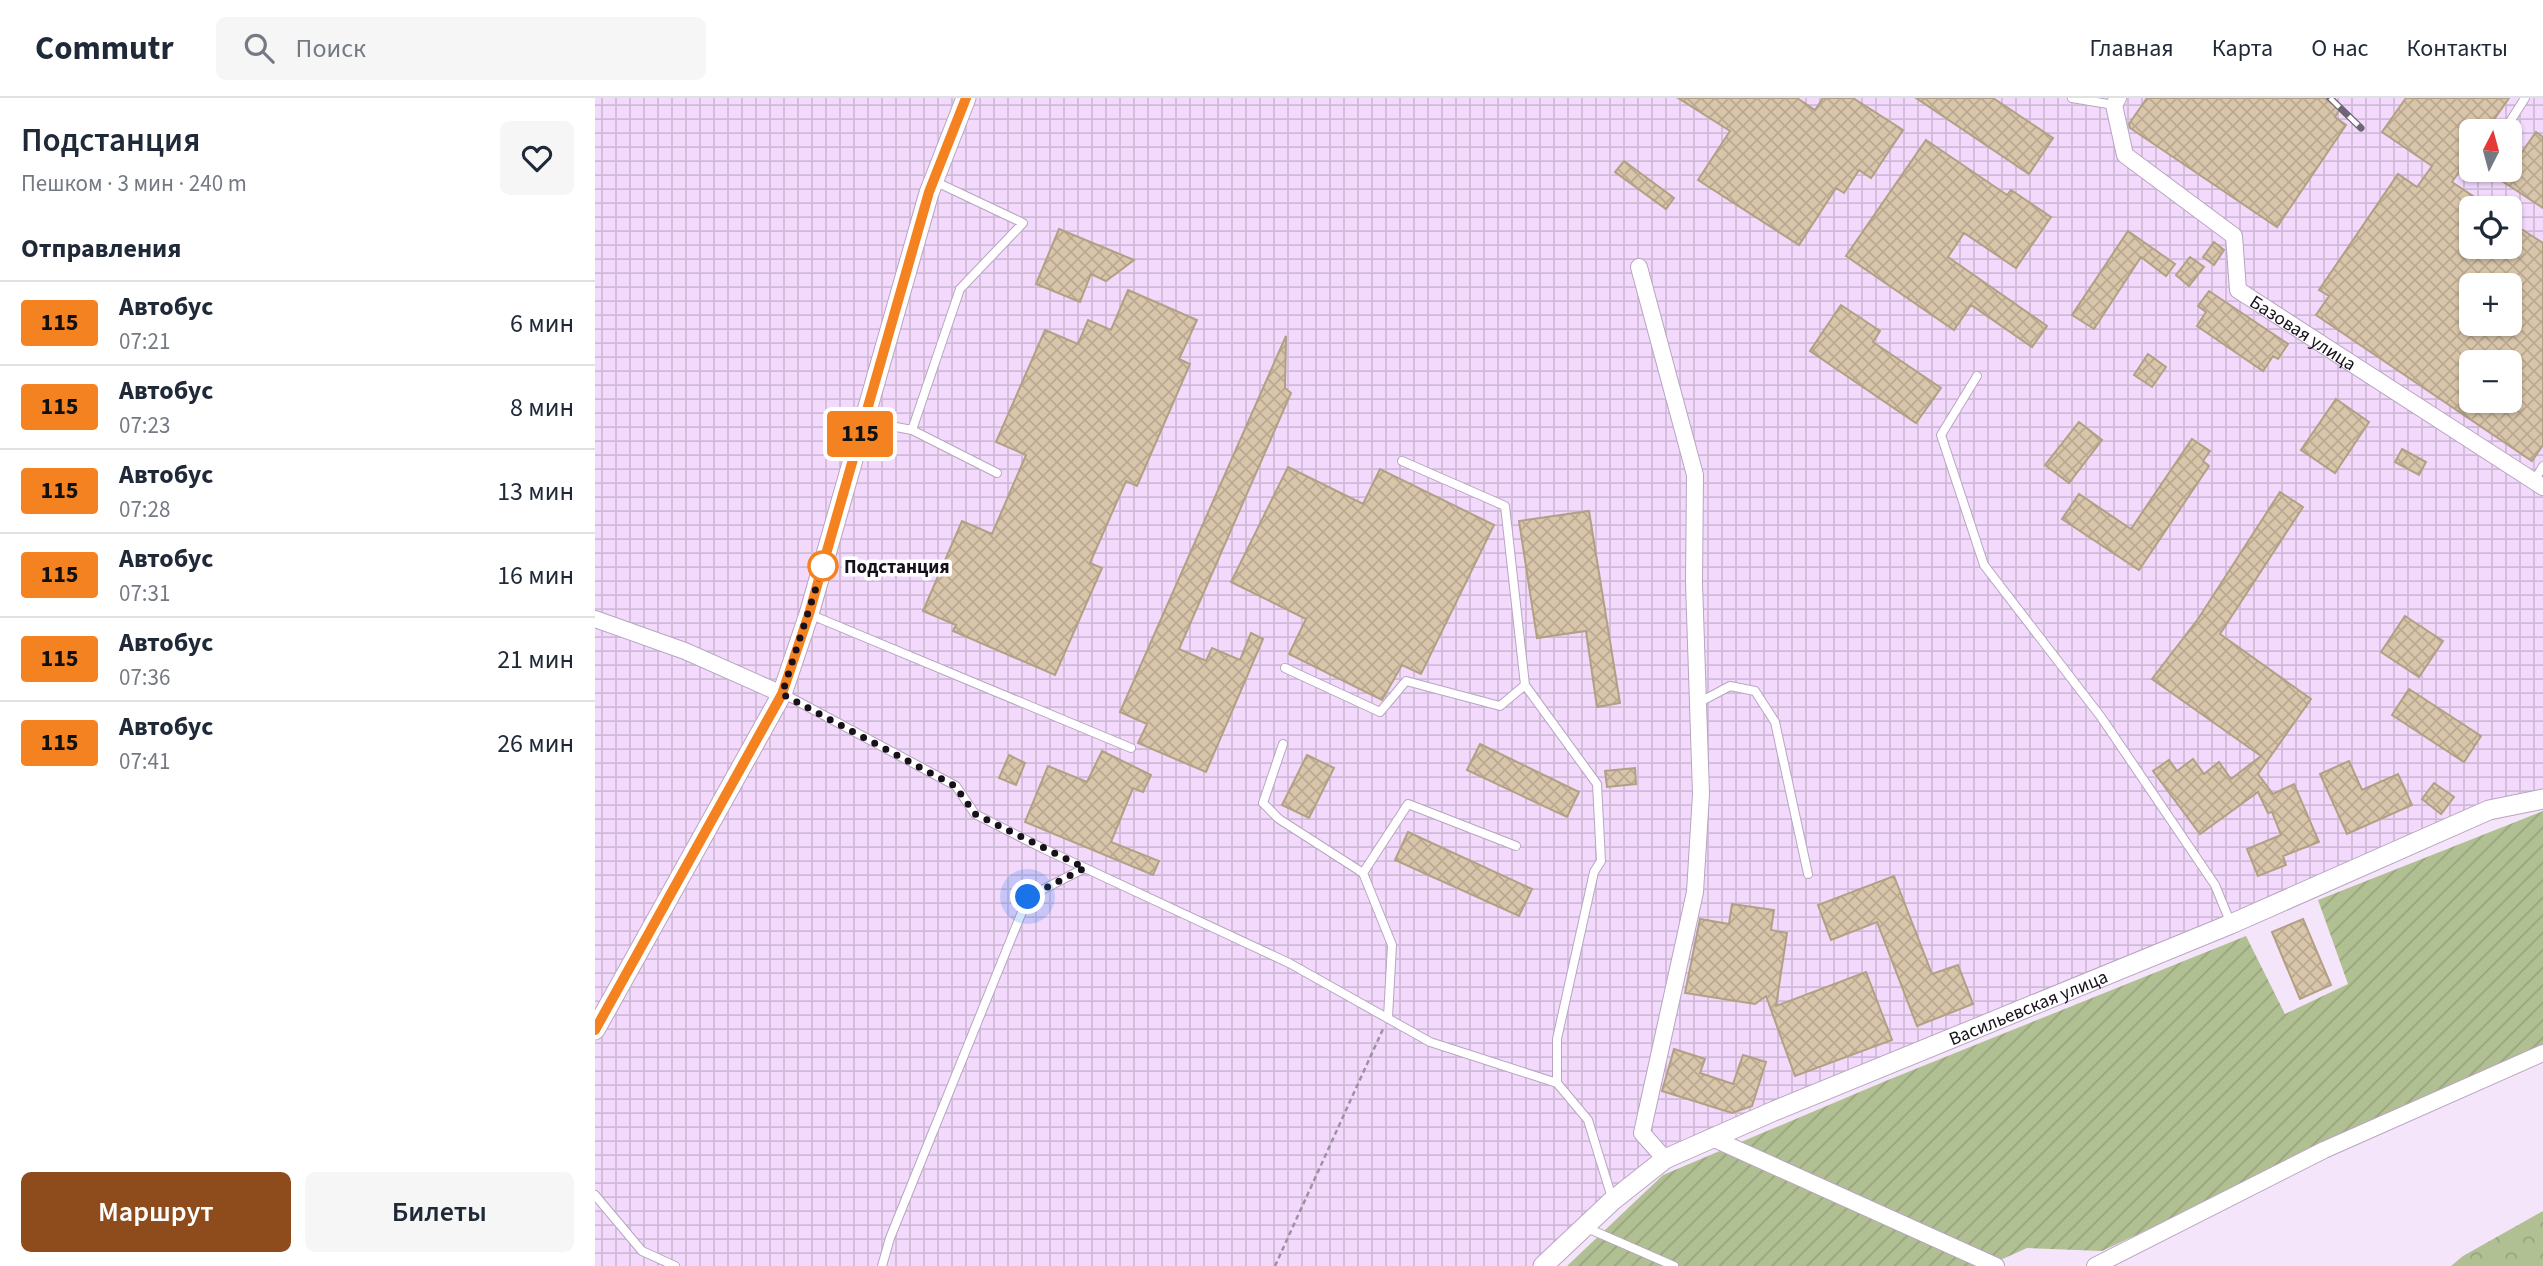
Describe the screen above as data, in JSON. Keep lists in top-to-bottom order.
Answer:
{
  "streets": {
    "street": ["Базовая улица", "Васильевская улица"]
  },
  "places": ["Подстанция"],
  "lines": ["bus line 115"],
  "north": "top",
  "page": {
    "header": "Commutr",
    "search": "Поиск",
    "nav": [
      "Главная",
      "Карта",
      "О нас",
      "Контакты"
    ],
    "heading": [
      ["Подстанция", "Пешком · 3 мин · 240 m"],
      "Отправления"
    ],
    "on_map": "115",
    "map_buttons": ["+", "−"],
    "list": [
      {
        "mark": "115",
        "name": "Автобус",
        "note": "07:21",
        "value": "6 мин"
      },
      {
        "mark": "115",
        "name": "Автобус",
        "note": "07:23",
        "value": "8 мин"
      },
      {
        "mark": "115",
        "name": "Автобус",
        "note": "07:28",
        "value": "13 мин"
      },
      {
        "mark": "115",
        "name": "Автобус",
        "note": "07:31",
        "value": "16 мин"
      },
      {
        "mark": "115",
        "name": "Автобус",
        "note": "07:36",
        "value": "21 мин"
      },
      {
        "mark": "115",
        "name": "Автобус",
        "note": "07:41",
        "value": "26 мин"
      }
    ],
    "buttons": ["Маршрут", "Билеты"]
  }
}
